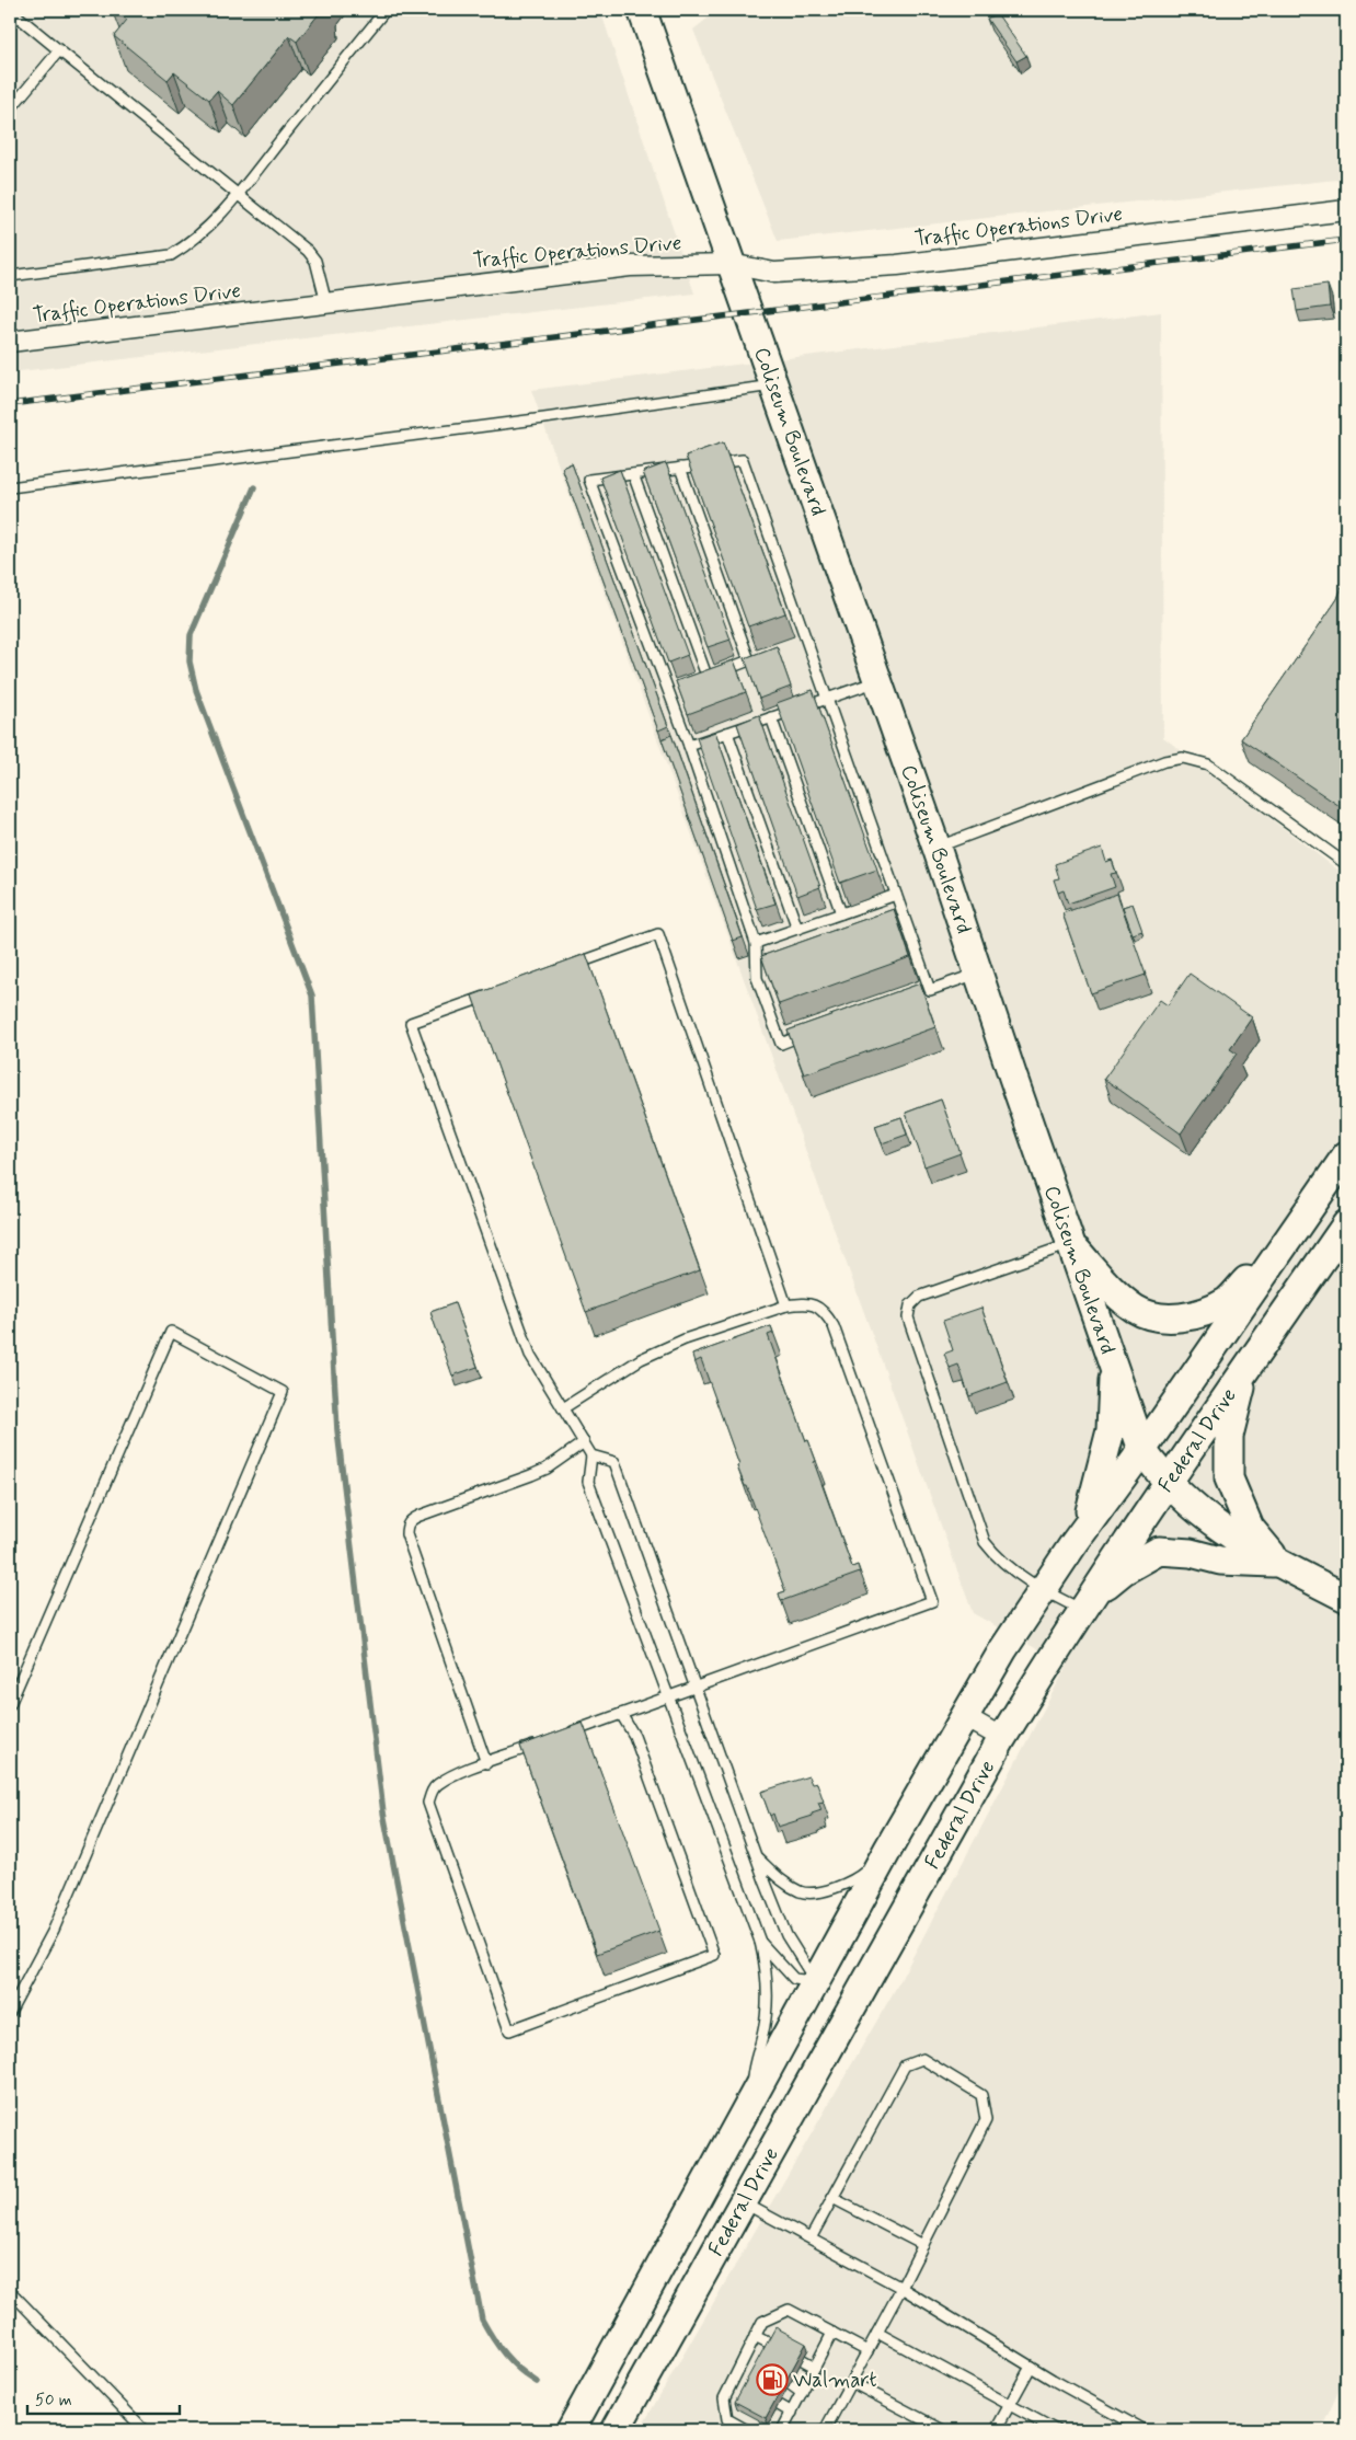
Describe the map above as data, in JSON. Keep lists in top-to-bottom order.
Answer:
{
  "streets": {
    "main road": ["Coliseum Boulevard", "Federal Drive"],
    "street": ["Traffic Operations Drive"]
  },
  "crossings": [
    ["Traffic Operations Drive", "Coliseum Boulevard"],
    ["Coliseum Boulevard", "Federal Drive"]
  ],
  "places": {
    "fuel station": ["Walmart"]
  },
  "scale_bar": "50 m"
}
